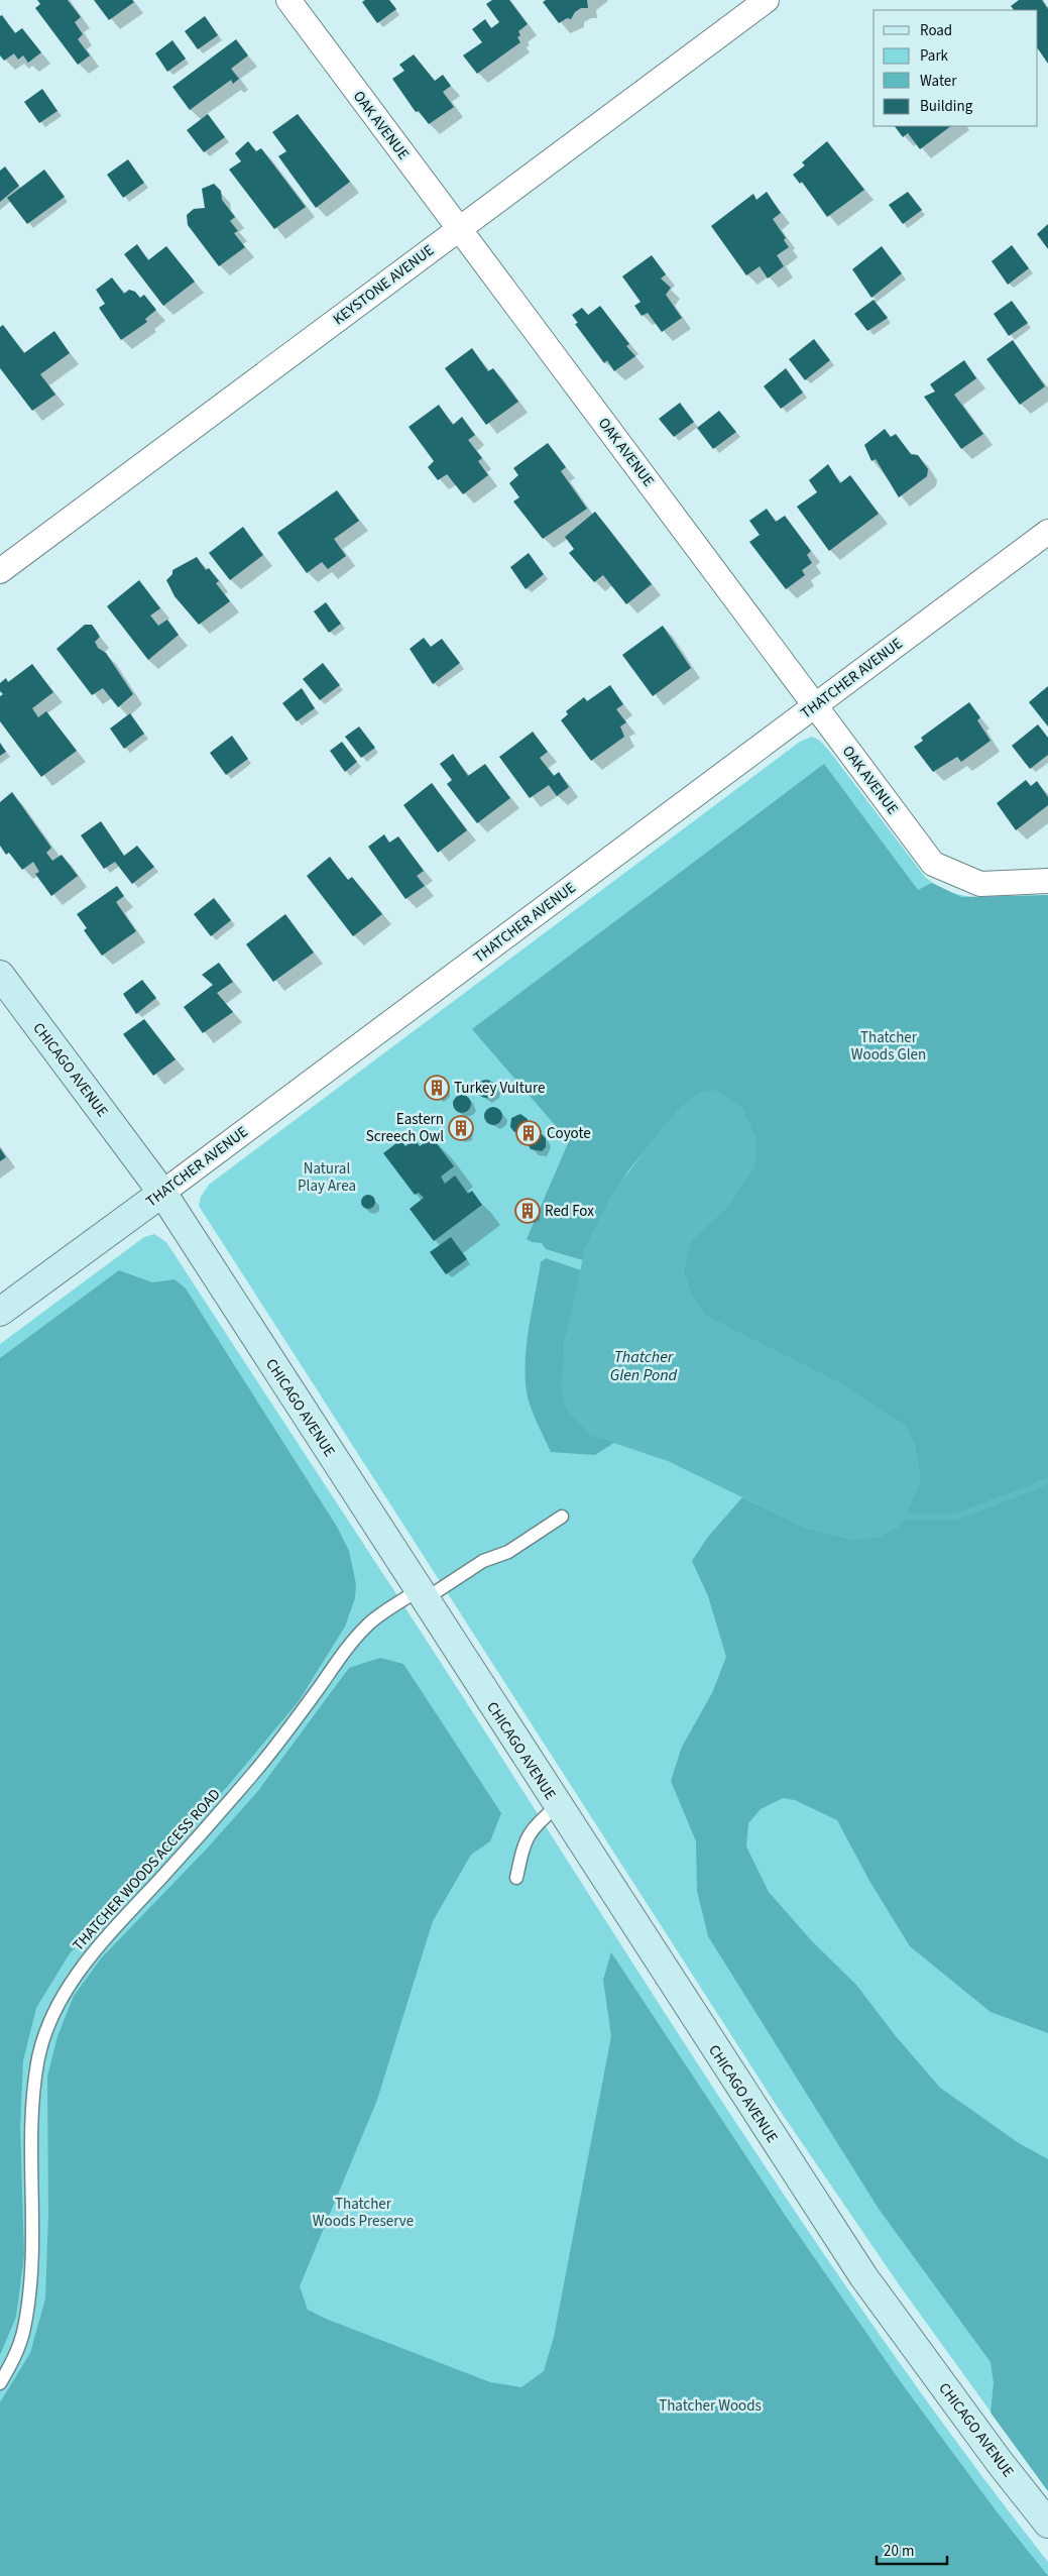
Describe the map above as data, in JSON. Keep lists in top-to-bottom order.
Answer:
{
  "streets": {
    "main road": ["THATCHER AVENUE", "CHICAGO AVENUE"],
    "street": ["OAK AVENUE", "KEYSTONE AVENUE"],
    "lane": ["THATCHER WOODS ACCESS ROAD"]
  },
  "crossings": [
    ["OAK AVENUE", "KEYSTONE AVENUE"],
    ["OAK AVENUE", "THATCHER AVENUE"],
    ["THATCHER AVENUE", "CHICAGO AVENUE"],
    ["CHICAGO AVENUE", "THATCHER WOODS ACCESS ROAD"]
  ],
  "water": ["Thatcher Glen Pond"],
  "parks": [
    "Thatcher Woods Glen",
    "Natural Play Area",
    "Thatcher Woods Preserve",
    "Thatcher Woods"
  ],
  "places": {
    "building": [
      "Turkey Vulture",
      "Eastern Screech Owl",
      "Coyote",
      "Red Fox"
    ]
  },
  "legend": [
    "Road",
    "Park",
    "Water",
    "Building"
  ],
  "scale_bar": "20 m"
}
